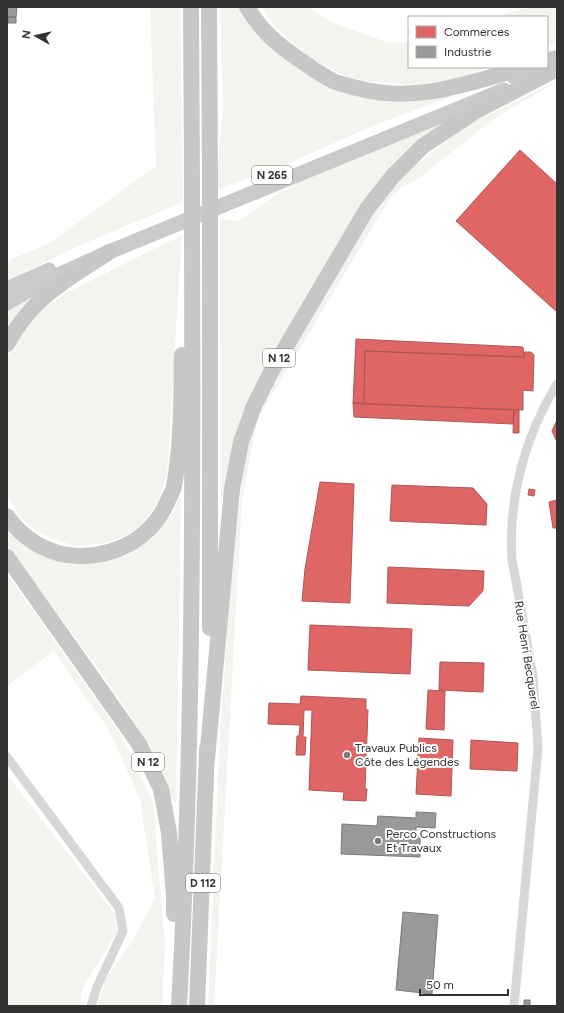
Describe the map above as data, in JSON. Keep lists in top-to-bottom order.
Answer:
{
  "streets": {
    "highway": ["N 12", "D 112"],
    "main road": ["N 265"],
    "street": ["Rue Henri Becquerel"]
  },
  "crossings": [
    ["N 265", "N 12"],
    ["N 12", "D 112"]
  ],
  "places": ["Travaux Publics Côte des Légendes", "Perco Constructions Et Travaux"],
  "legend": ["Commerces", "Industrie"],
  "scale_bar": "50 m",
  "north": "left"
}
